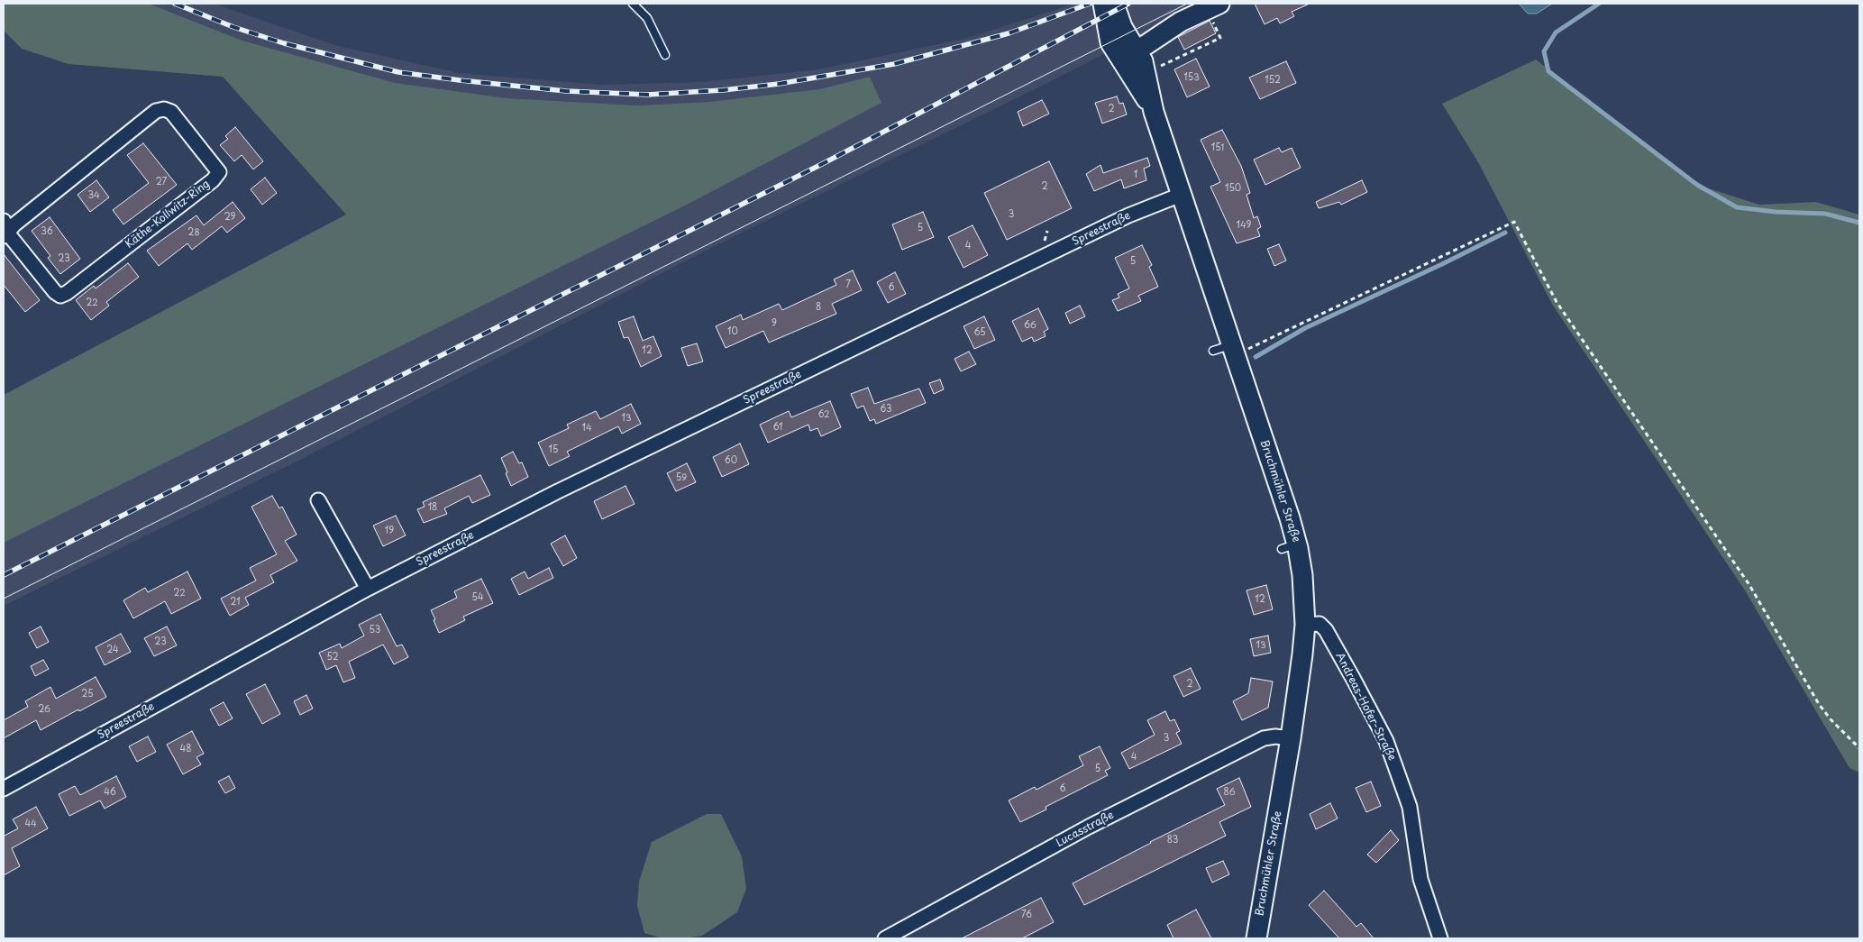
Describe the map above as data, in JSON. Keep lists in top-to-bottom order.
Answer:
{
  "streets": {
    "street": [
      "Käthe-Kollwitz-Ring",
      "Spreestraße",
      "Bruchmühler Straße",
      "Andreas-Hofer-Straße",
      "Lucasstraße"
    ]
  },
  "crossings": [
    ["Spreestraße", "Bruchmühler Straße"],
    ["Bruchmühler Straße", "Andreas-Hofer-Straße"],
    ["Bruchmühler Straße", "Lucasstraße"]
  ],
  "house_numbers": [
    "153",
    "152",
    "2",
    "151",
    "1",
    "27",
    "2",
    "150",
    "34",
    "3",
    "29",
    "149",
    "5",
    "36",
    "28",
    "4",
    "23",
    "5",
    "7",
    "6",
    "22",
    "8",
    "9",
    "66",
    "10",
    "65",
    "12",
    "63",
    "62",
    "13",
    "61",
    "14",
    "15",
    "60",
    "59",
    "18",
    "19",
    "22",
    "54",
    "12",
    "21",
    "53",
    "23",
    "13",
    "24",
    "52",
    "2",
    "25",
    "26",
    "3",
    "48",
    "4",
    "5",
    "6",
    "46",
    "86",
    "44",
    "83",
    "76"
  ]
}
